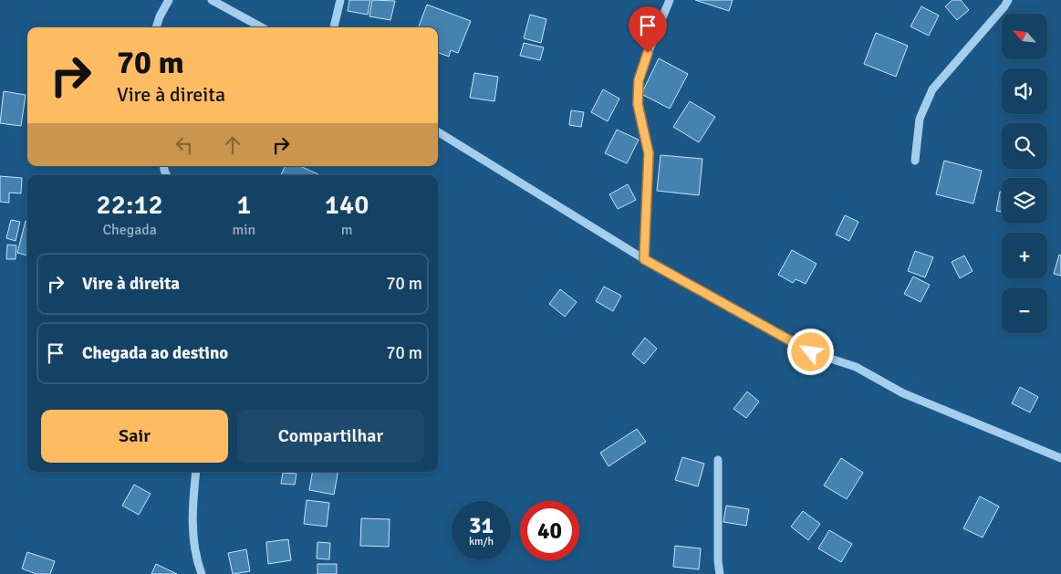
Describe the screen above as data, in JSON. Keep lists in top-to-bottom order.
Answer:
{
  "north": "top left",
  "page": {
    "map_buttons": ["+", "−"],
    "turn": ["70 m", "Vire à direita"],
    "eta": [
      "22:12",
      "Chegada",
      "1",
      "min",
      "140",
      "m"
    ],
    "list": [
      {
        "name": "Vire à direita",
        "value": "70 m"
      },
      {
        "name": "Chegada ao destino",
        "value": "70 m"
      }
    ],
    "buttons": ["Sair", "Compartilhar"],
    "speed": "31 km/h",
    "limit": "40"
  }
}
